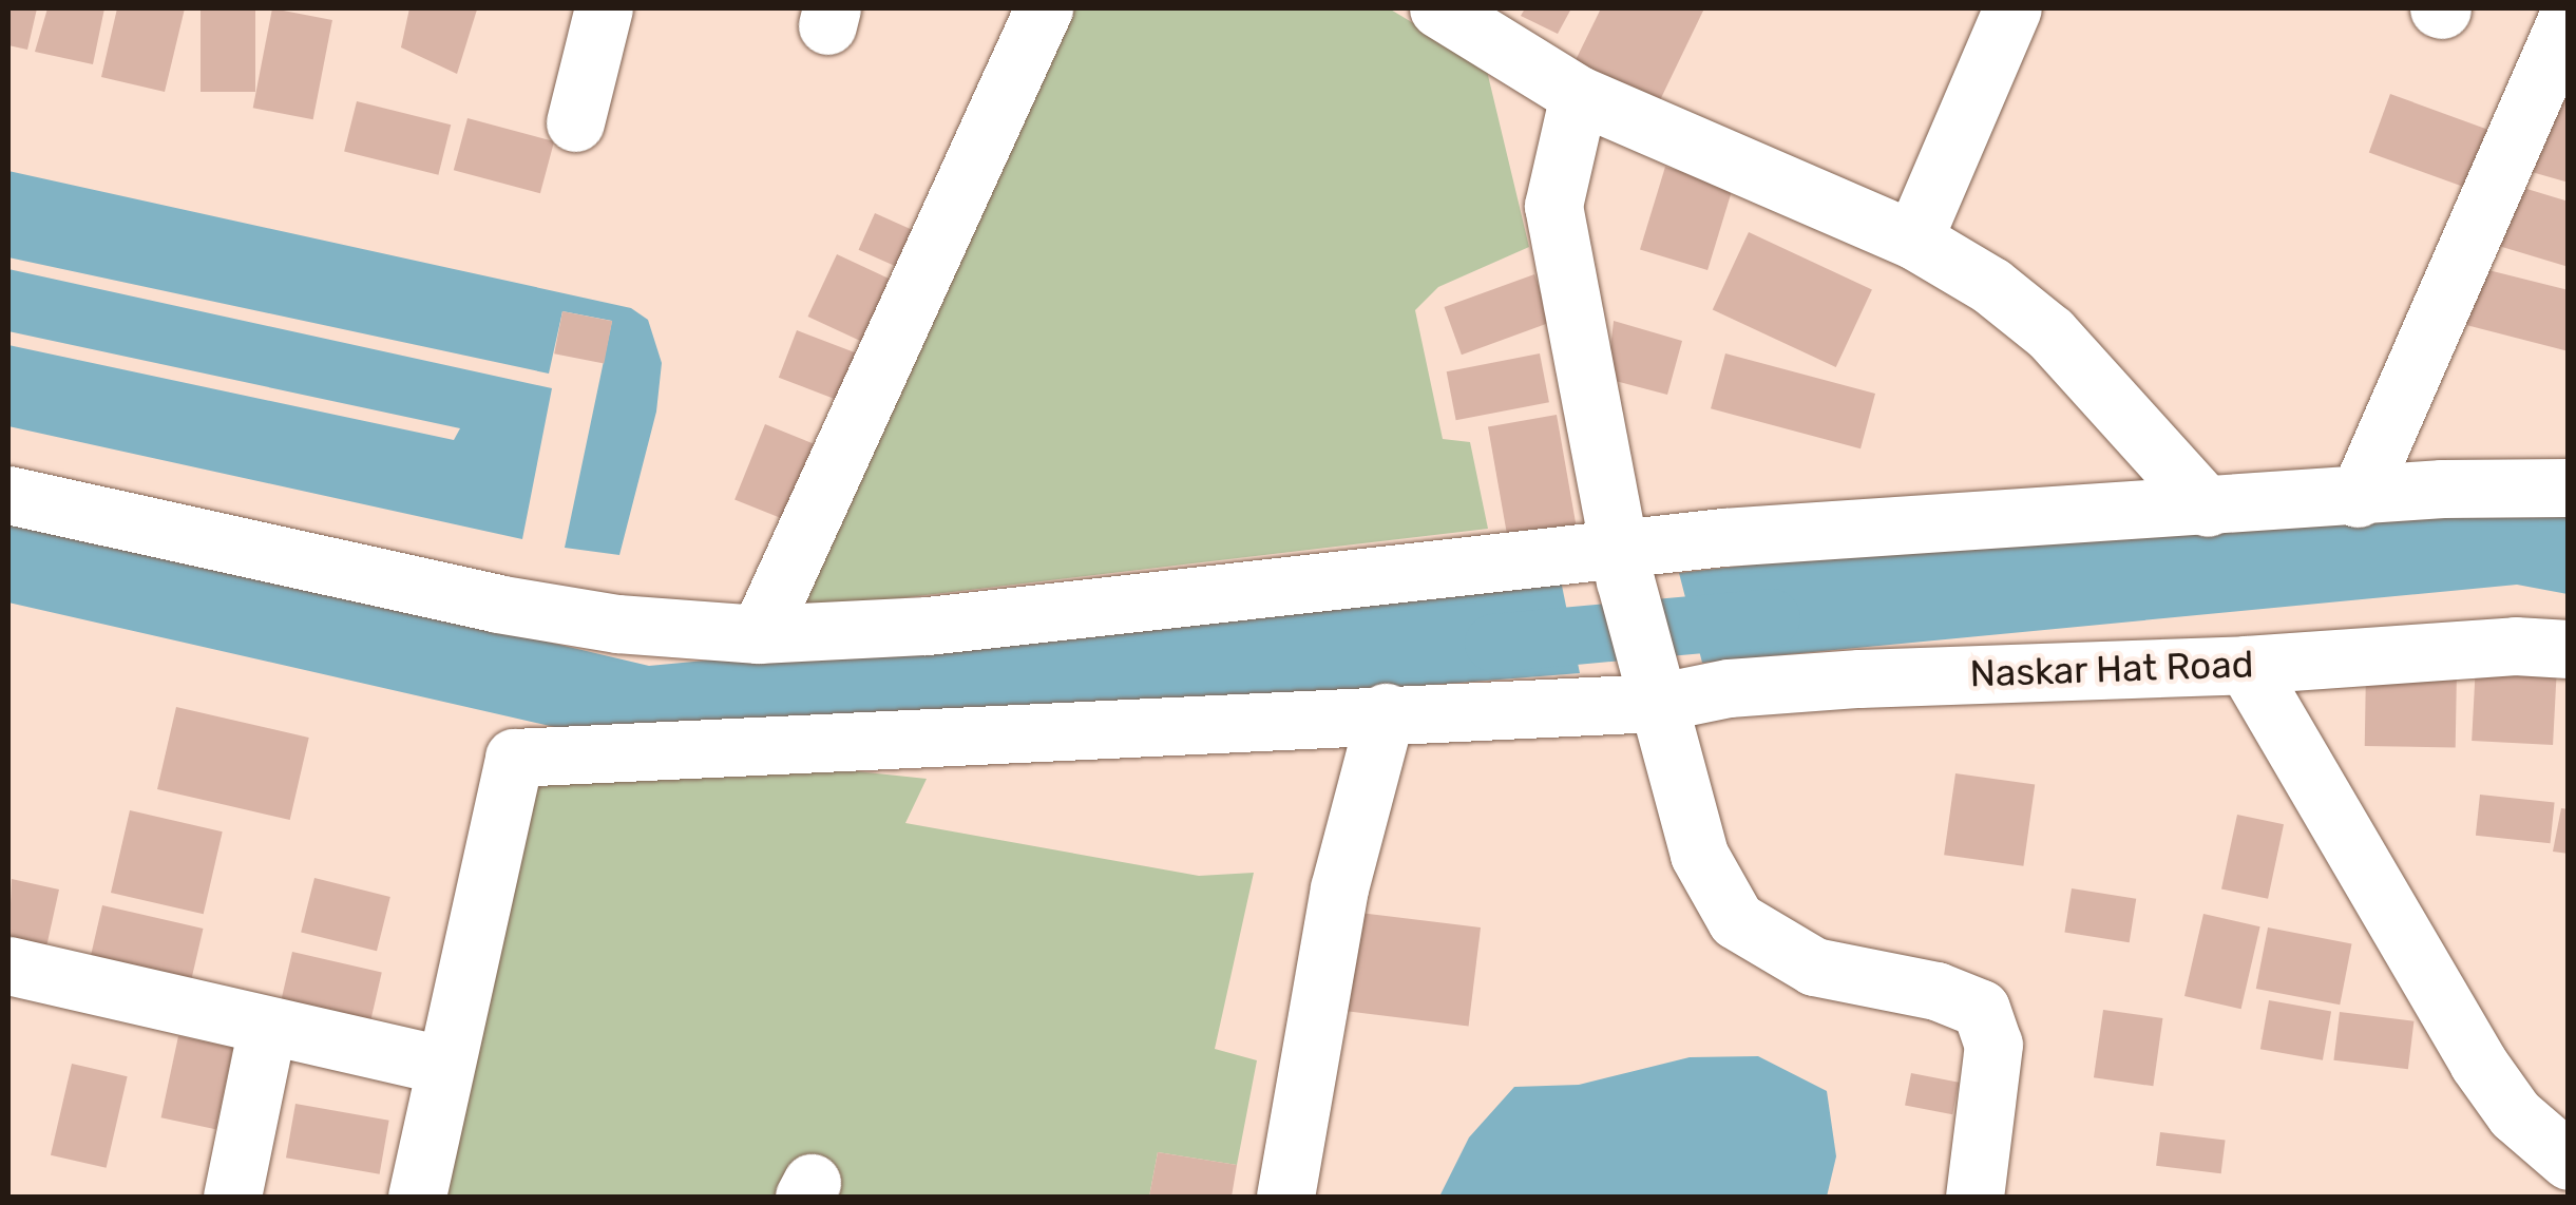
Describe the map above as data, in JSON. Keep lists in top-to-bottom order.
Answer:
{
  "streets": {
    "street": ["Naskar Hat Road"]
  }
}
